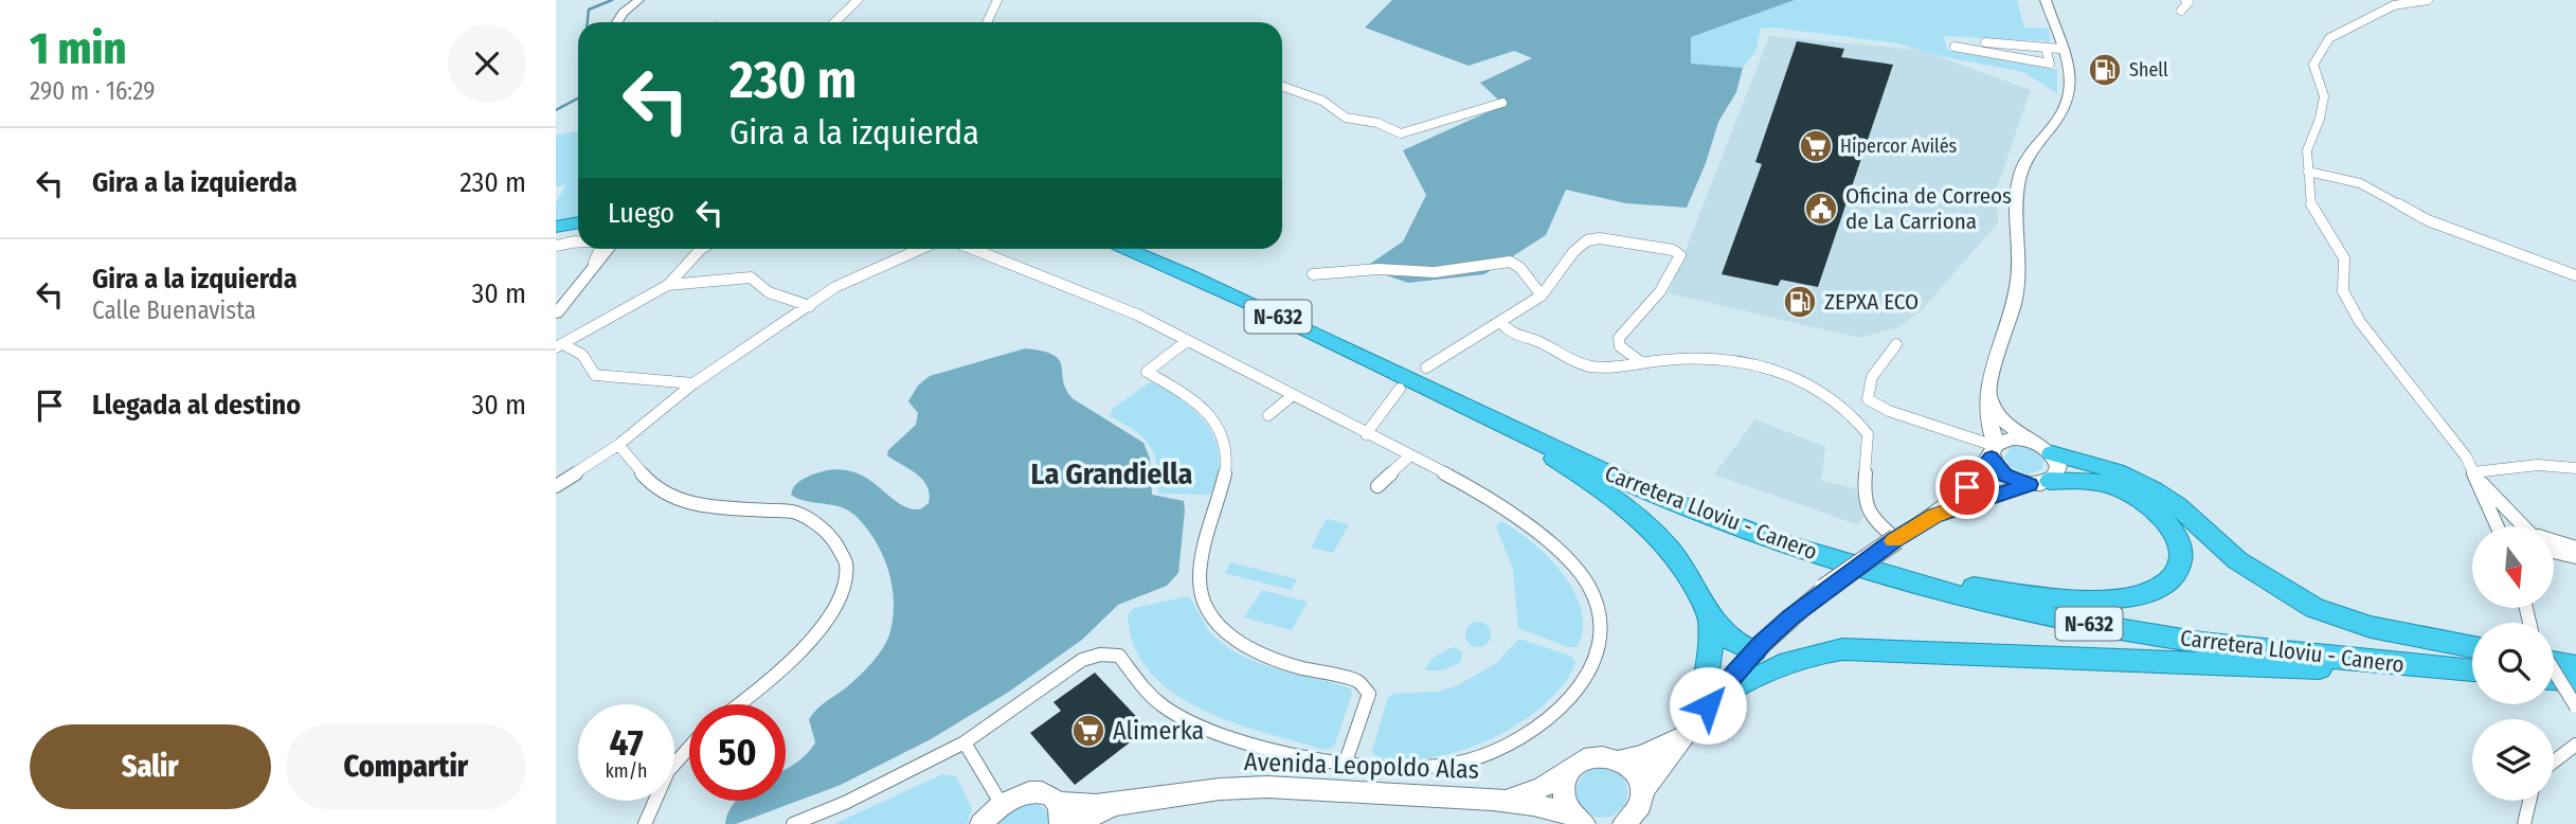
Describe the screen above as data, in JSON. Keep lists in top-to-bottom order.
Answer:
{
  "streets": {
    "highway": ["N-632", "Carretera Lloviu - Canero"],
    "main road": ["Avenida Leopoldo Alas"]
  },
  "districts": ["La Grandiella"],
  "places": {
    "fuel station": ["Shell", "ZEPXA ECO"],
    "supermarket": ["Hipercor Avilés", "Alimerka"],
    "public building": ["Oficina de Correos de La Carriona"]
  },
  "north": "bottom",
  "page": {
    "heading": ["1 min", "290 m · 16:29"],
    "turn": ["230 m", "Gira a la izquierda"],
    "list": [
      {
        "name": "Gira a la izquierda",
        "value": "230 m"
      },
      {
        "name": "Gira a la izquierda",
        "note": "Calle Buenavista",
        "value": "30 m"
      },
      {
        "name": "Llegada al destino",
        "value": "30 m"
      }
    ],
    "then": "Luego",
    "speed": "47 km/h",
    "limit": "50",
    "buttons": ["Salir", "Compartir"]
  }
}
